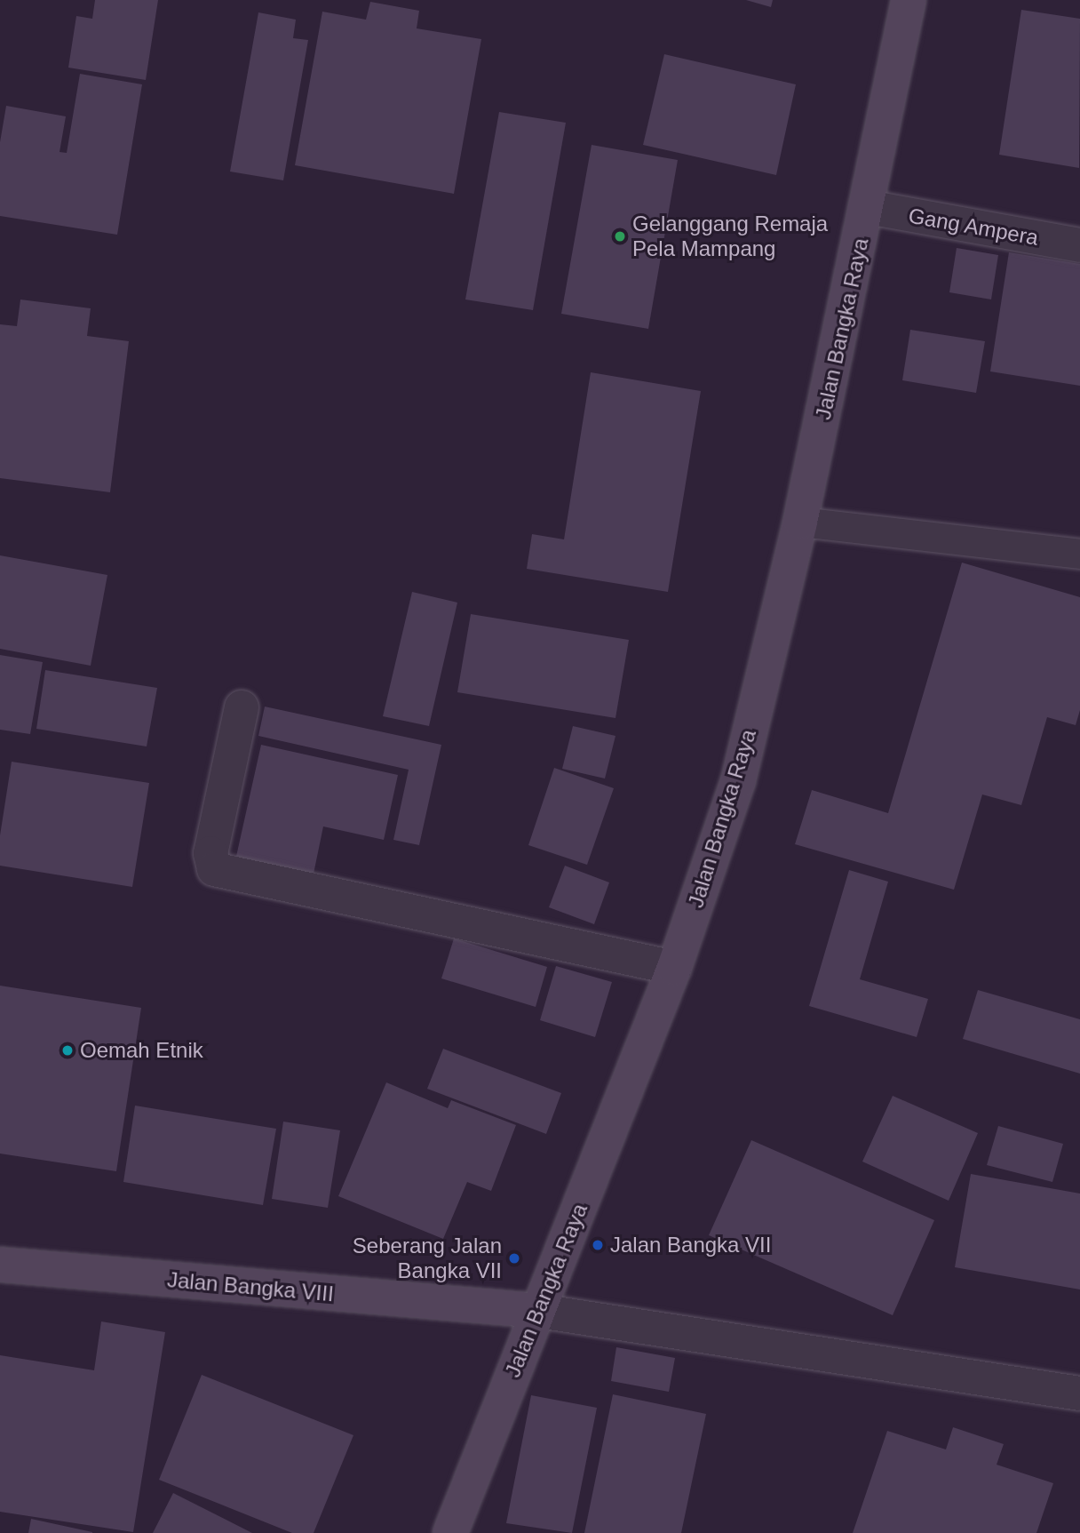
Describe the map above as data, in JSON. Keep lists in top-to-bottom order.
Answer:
{
  "streets": {
    "street": ["Gang Ampera", "Jalan Bangka Raya", "Jalan Bangka VIII"]
  },
  "crossings": [
    ["Gang Ampera", "Jalan Bangka Raya"],
    ["Jalan Bangka Raya", "Jalan Bangka VIII"]
  ],
  "places": [
    "Gelanggang Remaja Pela Mampang",
    "Oemah Etnik",
    "Jalan Bangka VII",
    "Seberang Jalan Bangka VII"
  ]
}
